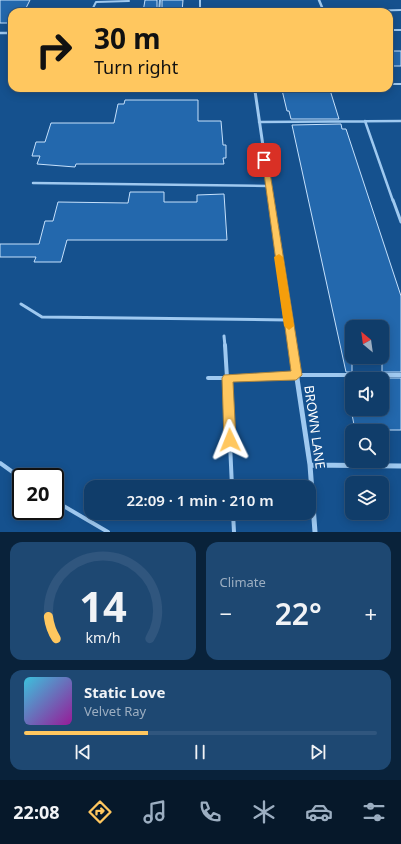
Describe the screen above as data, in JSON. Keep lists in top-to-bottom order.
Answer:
{
  "streets": {
    "street": ["BROWN LANE"]
  },
  "north": "top left",
  "page": {
    "turn": ["30 m", "Turn right"],
    "limit": "20",
    "trip": "22:09 · 1 min · 210 m",
    "tile": "Climate",
    "heat": ["−", "22°", "+"],
    "song": ["Static Love", "Velvet Ray"],
    "tabs": "22:08",
    "gauge": ["14", "km/h"]
  }
}
